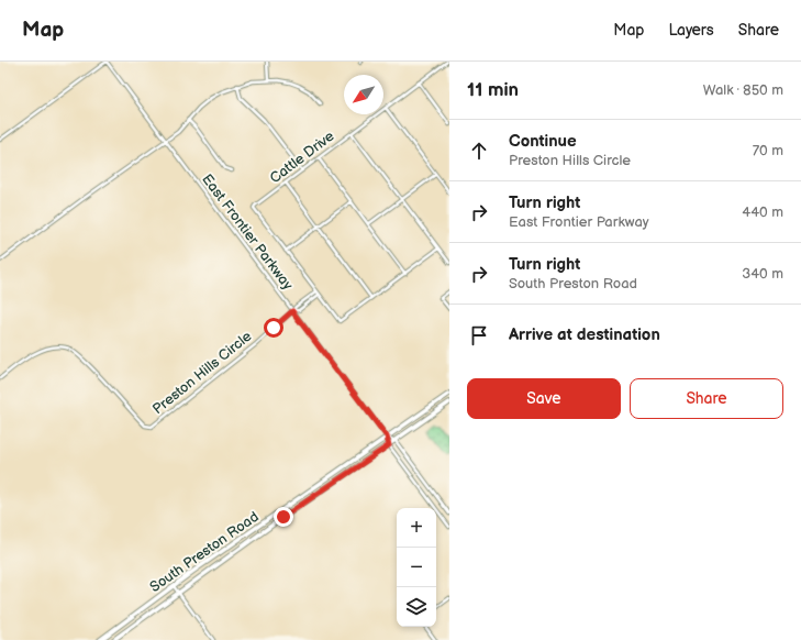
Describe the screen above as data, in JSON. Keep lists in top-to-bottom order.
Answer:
{
  "streets": {
    "main road": ["South Preston Road"],
    "street": ["Cattle Drive", "East Frontier Parkway", "Preston Hills Circle"]
  },
  "crossings": [
    ["East Frontier Parkway", "Preston Hills Circle"],
    ["East Frontier Parkway", "South Preston Road"]
  ],
  "north": "bottom left",
  "page": {
    "header": "Map",
    "nav": ["Map", "Layers", "Share"],
    "heading": ["11 min", "Walk · 850 m"],
    "list": [
      ["Continue", "Preston Hills Circle", "70 m"],
      ["Turn right", "East Frontier Parkway", "440 m"],
      ["Turn right", "South Preston Road", "340 m"],
      "Arrive at destination"
    ],
    "buttons": ["Save", "Share"],
    "map_buttons": ["+", "−"]
  }
}
